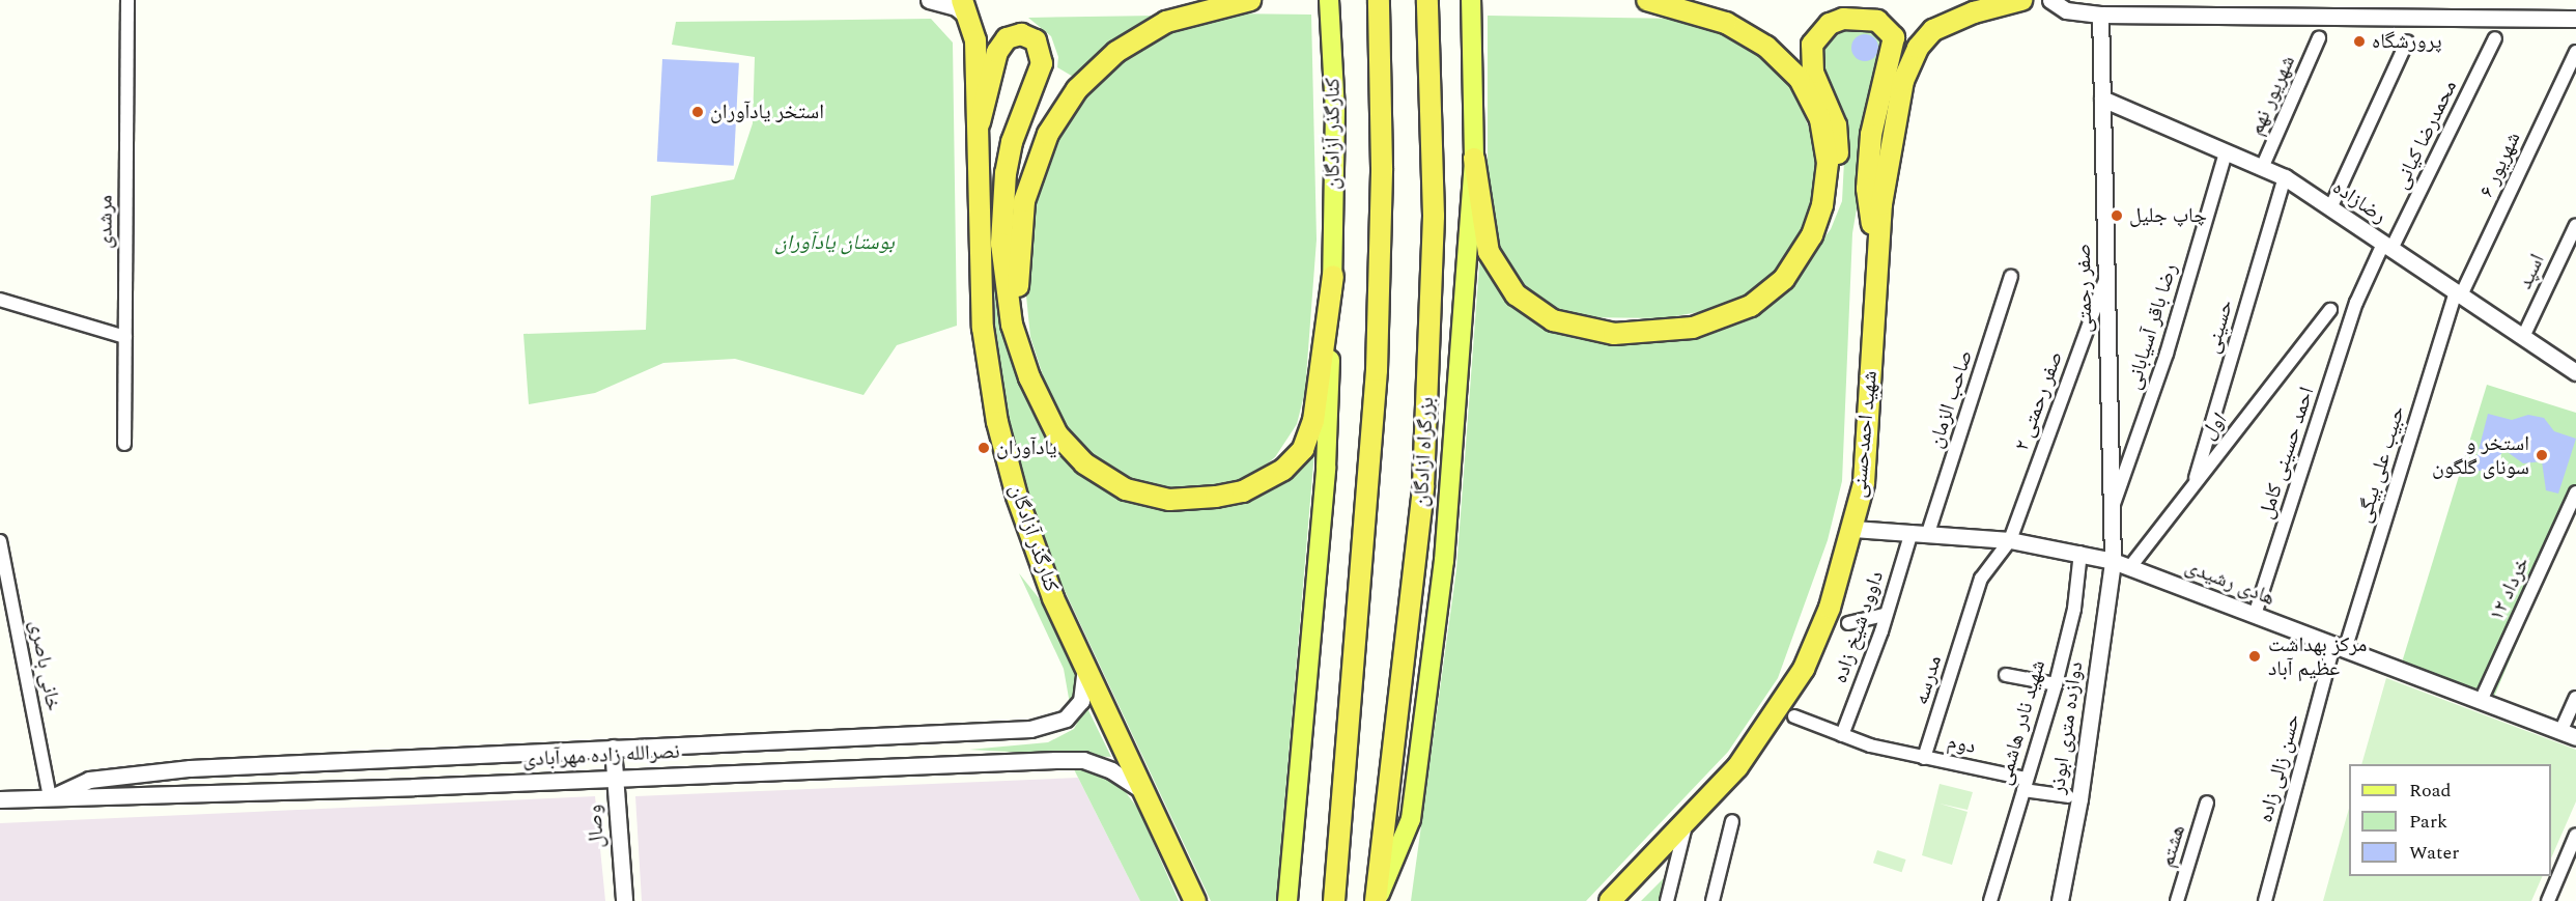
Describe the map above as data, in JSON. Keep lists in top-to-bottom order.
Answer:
{
  "streets": {
    "highway": ["کنارگذر آزادگان", "شهید احمدحسنی", "بزرگراه آزادگان"],
    "street": [
      "شهریور نهم",
      "محمدرضا کیانی",
      "شهریور ۶",
      "رضازاده",
      "مرشدی",
      "اسپد",
      "صفر رحمتی",
      "رضا باقر آسیابانی",
      "حسینی",
      "صاحب الزمان",
      "صفر رحمتی ۲",
      "اول",
      "احمد حسینی کامل",
      "حبیب علی بیگی",
      "هادی رشیدی",
      "خرداد ۱۲",
      "داوود شیخ زاده",
      "خانی باصری",
      "مدرسه",
      "شهید نادر هاشمی",
      "دوازده متری ابوذر",
      "دوم",
      "نصرالله زاده مهرآبادی",
      "حسن زالی زاده",
      "وصال",
      "هشتم"
    ]
  },
  "crossings": [
    ["شهریور نهم", "رضازاده"],
    ["کنارگذر آزادگان", "نصرالله زاده مهرآبادی"],
    ["محمدرضا کیانی", "رضازاده"],
    ["محمدرضا کیانی", "احمد حسینی کامل"],
    ["شهریور ۶", "رضازاده"],
    ["شهریور ۶", "حبیب علی بیگی"],
    ["رضازاده", "اسپد"],
    ["رضازاده", "صفر رحمتی"],
    ["رضازاده", "رضا باقر آسیابانی"],
    ["رضازاده", "حسینی"],
    ["رضازاده", "احمد حسینی کامل"],
    ["رضازاده", "حبیب علی بیگی"],
    ["صفر رحمتی", "رضا باقر آسیابانی"],
    ["صفر رحمتی", "صفر رحمتی ۲"],
    ["صفر رحمتی", "هادی رشیدی"],
    ["صفر رحمتی", "دوازده متری ابوذر"],
    ["حسینی", "اول"],
    ["صاحب الزمان", "هادی رشیدی"],
    ["صفر رحمتی ۲", "هادی رشیدی"],
    ["صفر رحمتی ۲", "مدرسه"],
    ["اول", "هادی رشیدی"],
    ["شهید احمدحسنی", "هادی رشیدی"],
    ["احمد حسینی کامل", "هادی رشیدی"],
    ["حبیب علی بیگی", "هادی رشیدی"],
    ["حبیب علی بیگی", "حسن زالی زاده"],
    ["هادی رشیدی", "خرداد ۱۲"],
    ["هادی رشیدی", "داوود شیخ زاده"],
    ["هادی رشیدی", "مدرسه"],
    ["هادی رشیدی", "شهید نادر هاشمی"],
    ["هادی رشیدی", "دوازده متری ابوذر"],
    ["هادی رشیدی", "حسن زالی زاده"],
    ["خانی باصری", "نصرالله زاده مهرآبادی"],
    ["مدرسه", "دوم"],
    ["شهید نادر هاشمی", "دوم"],
    ["نصرالله زاده مهرآبادی", "وصال"]
  ],
  "parks": ["بوستان یادآوران"],
  "places": [
    "پرورشگاه",
    "استخر یادآوران",
    "چاپ جلیل",
    "یادآوران",
    "استخر و سونای گلگون",
    "مرکز بهداشت عظیم آباد"
  ],
  "legend": ["Road", "Park", "Water"]
}
